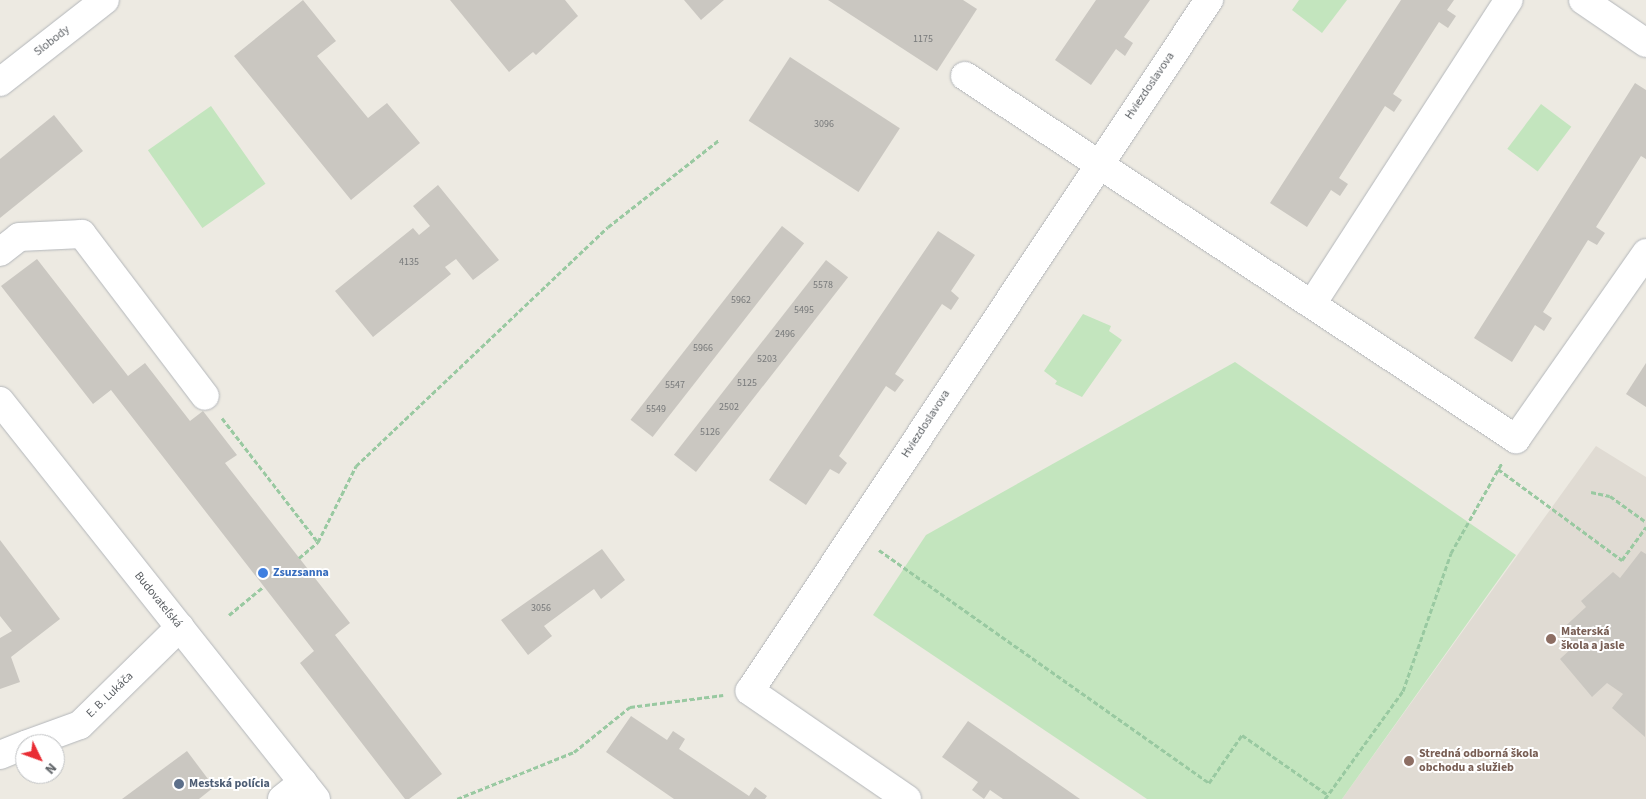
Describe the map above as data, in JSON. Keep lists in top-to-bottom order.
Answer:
{
  "streets": {
    "street": [
      "Slobody",
      "Hviezdoslavova",
      "Budovateľská",
      "E. B. Lukáča"
    ]
  },
  "crossings": [
    ["Budovateľská", "E. B. Lukáča"]
  ],
  "places": [
    "Zsuzsanna",
    "Materská škola a jasle",
    "Stredná odborná škola obchodu a služieb",
    "Mestská polícia"
  ],
  "house_numbers": [
    "1175",
    "3096",
    "4135",
    "5578",
    "5962",
    "5495",
    "2496",
    "5966",
    "5203",
    "5125",
    "5547",
    "2502",
    "5549",
    "5126",
    "3056"
  ],
  "north": "bottom right"
}
